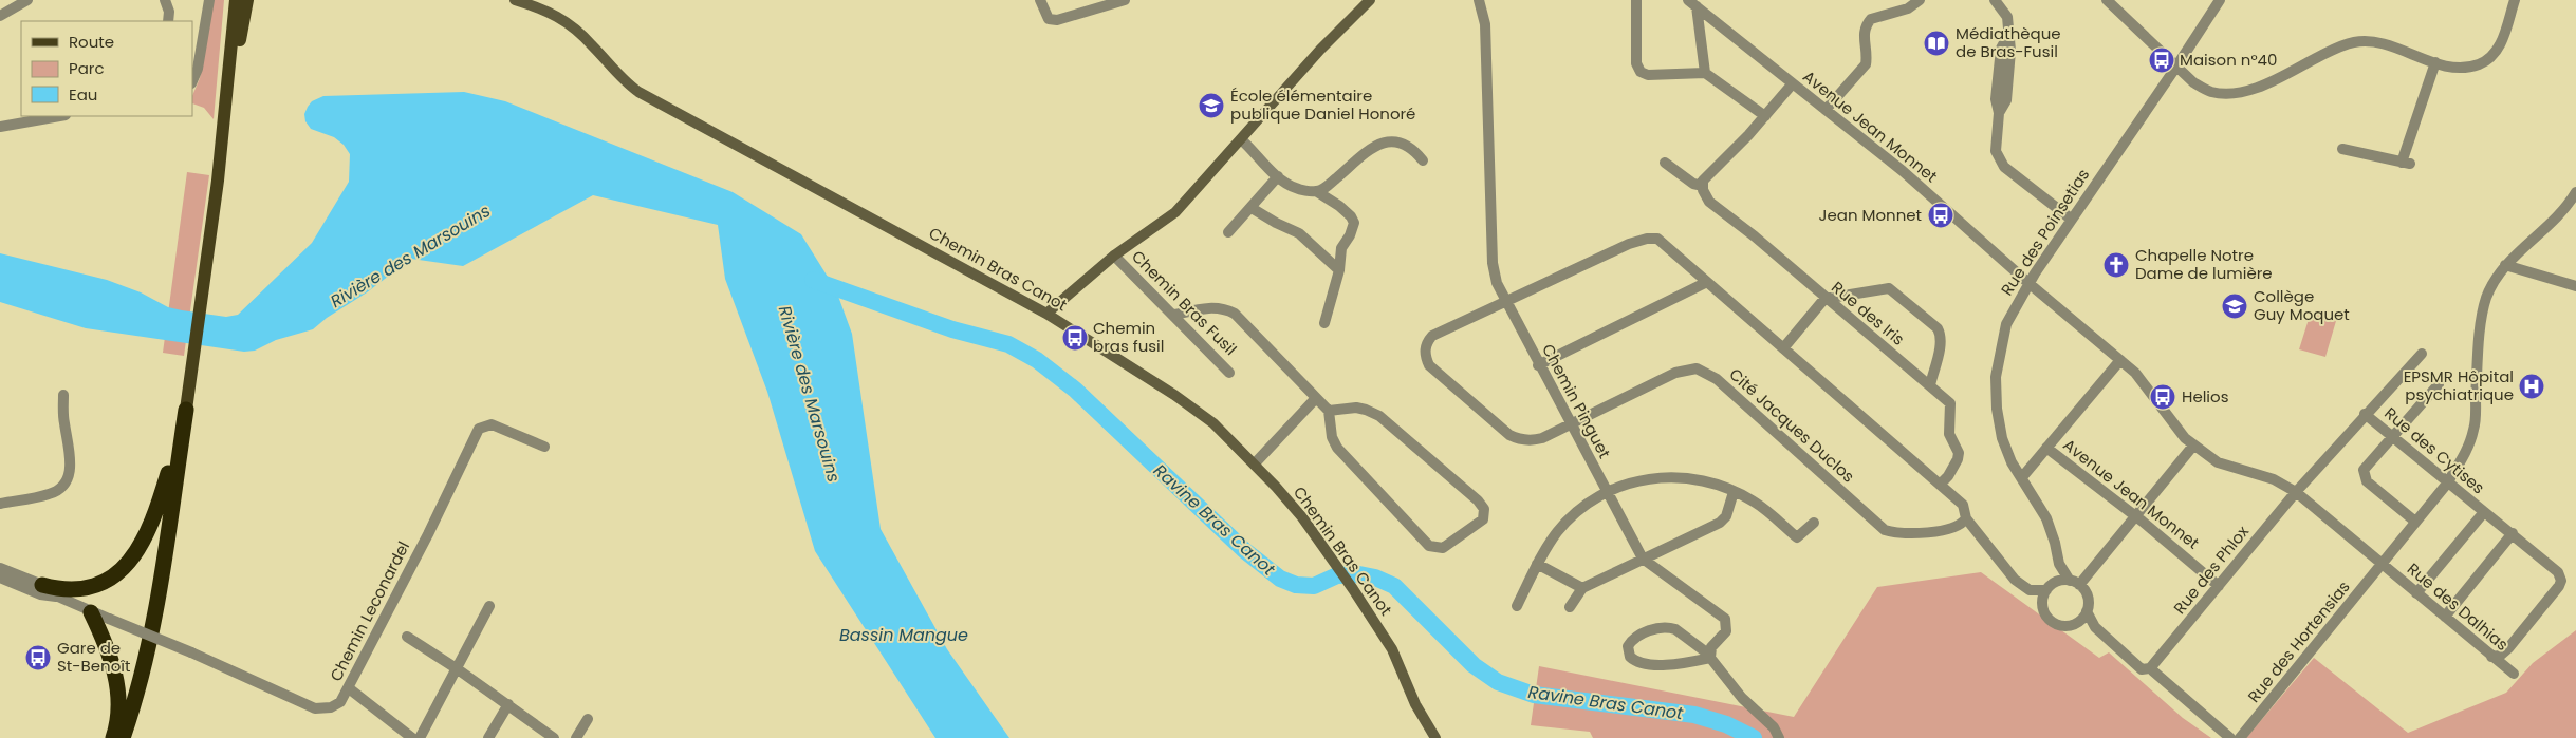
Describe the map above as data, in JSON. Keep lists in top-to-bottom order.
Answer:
{
  "streets": {
    "street": [
      "Avenue Jean Monnet",
      "Rue des Poinsetias",
      "Chemin Bras Canot",
      "Chemin Bras Fusil",
      "Rue des Iris",
      "Chemin Pinguet",
      "Cité Jacques Duclos",
      "Rue des Cytises",
      "Rue des Phlox",
      "Rue des Dalhias",
      "Chemin Leconardel",
      "Rue des Hortensias"
    ]
  },
  "crossings": [
    ["Avenue Jean Monnet", "Rue des Poinsetias"],
    ["Avenue Jean Monnet", "Rue des Phlox"],
    ["Avenue Jean Monnet", "Rue des Dalhias"],
    ["Rue des Poinsetias", "Cité Jacques Duclos"],
    ["Rue des Iris", "Cité Jacques Duclos"],
    ["Chemin Pinguet", "Cité Jacques Duclos"],
    ["Rue des Cytises", "Rue des Phlox"],
    ["Rue des Cytises", "Rue des Dalhias"],
    ["Rue des Phlox", "Rue des Dalhias"],
    ["Rue des Dalhias", "Rue des Hortensias"]
  ],
  "water": ["Rivière des Marsouins", "Ravine Bras Canot", "Bassin Mangue"],
  "places": {
    "library": ["Médiathèque de Bras-Fusil"],
    "bus stop": [
      "Maison n°40",
      "Jean Monnet",
      "Chemin bras fusil",
      "Helios",
      "Gare de St-Benoît"
    ],
    "school or university": ["École élémentaire publique Daniel Honoré", "Collège Guy Moquet"],
    "church": ["Chapelle Notre Dame de lumière"],
    "hospital": ["EPSMR Hôpital psychiatrique"]
  },
  "legend": ["Route", "Parc", "Eau"]
}
